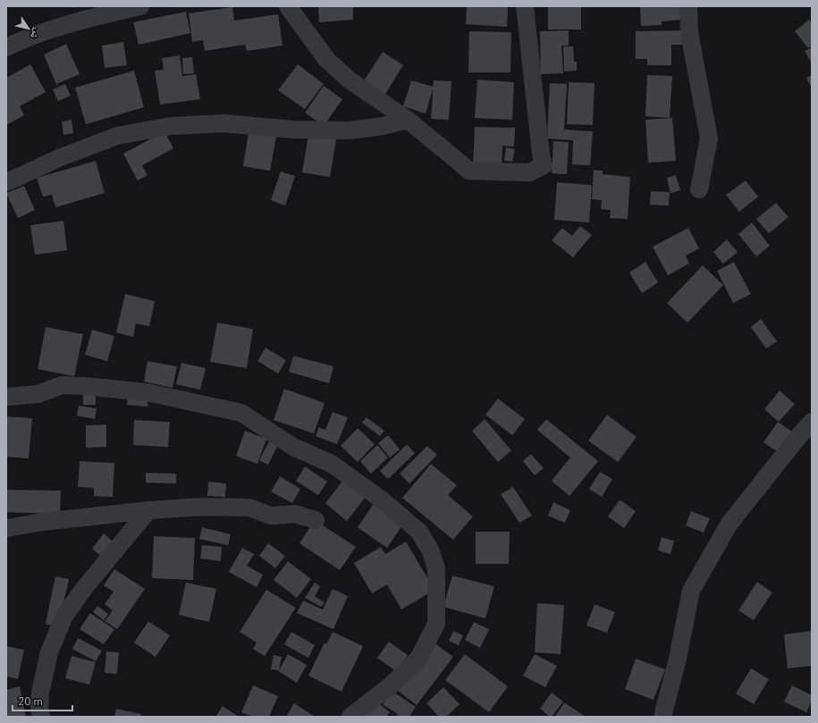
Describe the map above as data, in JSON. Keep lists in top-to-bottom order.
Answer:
{
  "scale_bar": "20 m",
  "north": "bottom right"
}
